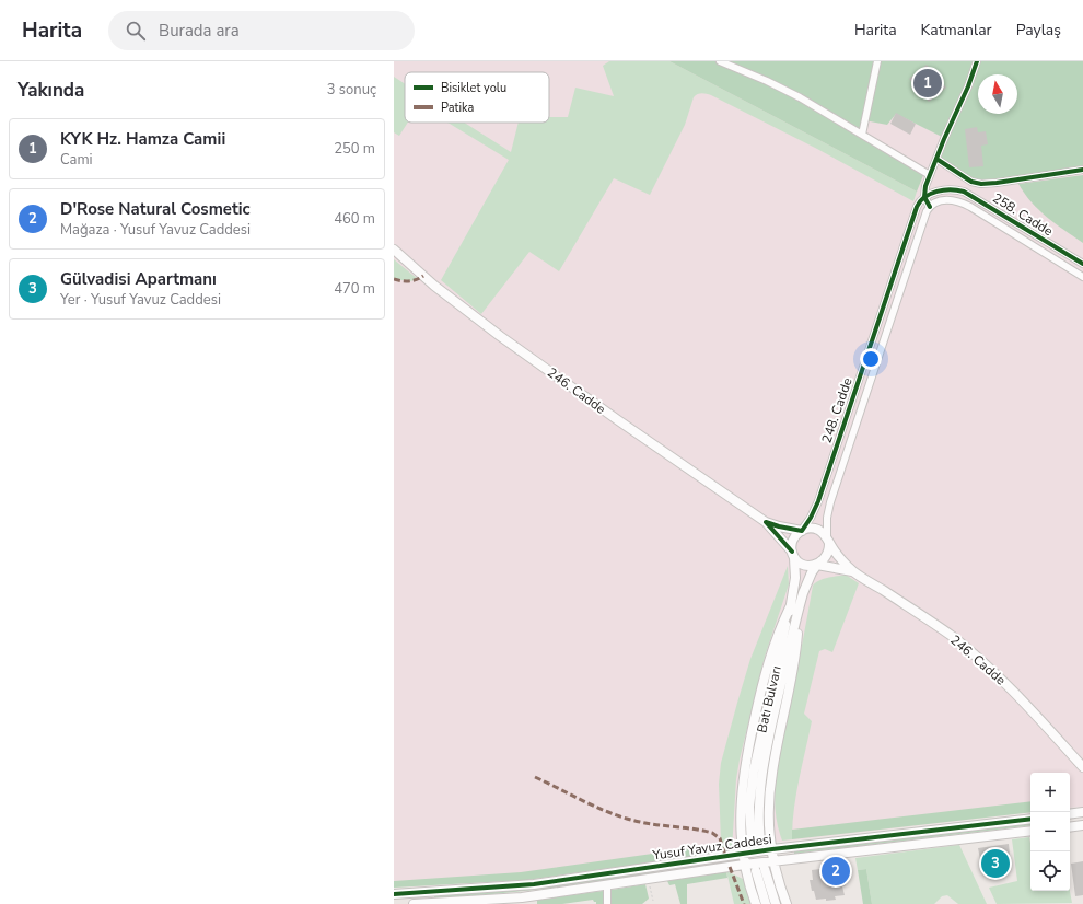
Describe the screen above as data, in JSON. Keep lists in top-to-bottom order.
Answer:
{
  "streets": {
    "street": [
      "258. Cadde",
      "246. Cadde",
      "248. Cadde",
      "Batı Bulvarı",
      "Yusuf Yavuz Caddesi"
    ]
  },
  "crossings": [
    ["258. Cadde", "248. Cadde"],
    ["246. Cadde", "248. Cadde"],
    ["246. Cadde", "Batı Bulvarı"],
    ["248. Cadde", "Batı Bulvarı"]
  ],
  "legend": ["Bisiklet yolu", "Patika"],
  "north": "top",
  "page": {
    "header": "Harita",
    "search": "Burada ara",
    "nav": ["Harita", "Katmanlar", "Paylaş"],
    "heading": ["Yakında", "3 sonuç"],
    "pins": ["1", "3", "2"],
    "list": [
      {
        "mark": "1",
        "name": "KYK Hz. Hamza Camii",
        "note": "Cami",
        "value": "250 m"
      },
      {
        "mark": "2",
        "name": "D'Rose Natural Cosmetic",
        "note": "Mağaza · Yusuf Yavuz Caddesi",
        "value": "460 m"
      },
      {
        "mark": "3",
        "name": "Gülvadisi Apartmanı",
        "note": "Yer · Yusuf Yavuz Caddesi",
        "value": "470 m"
      }
    ],
    "map_buttons": ["+", "−"]
  }
}
